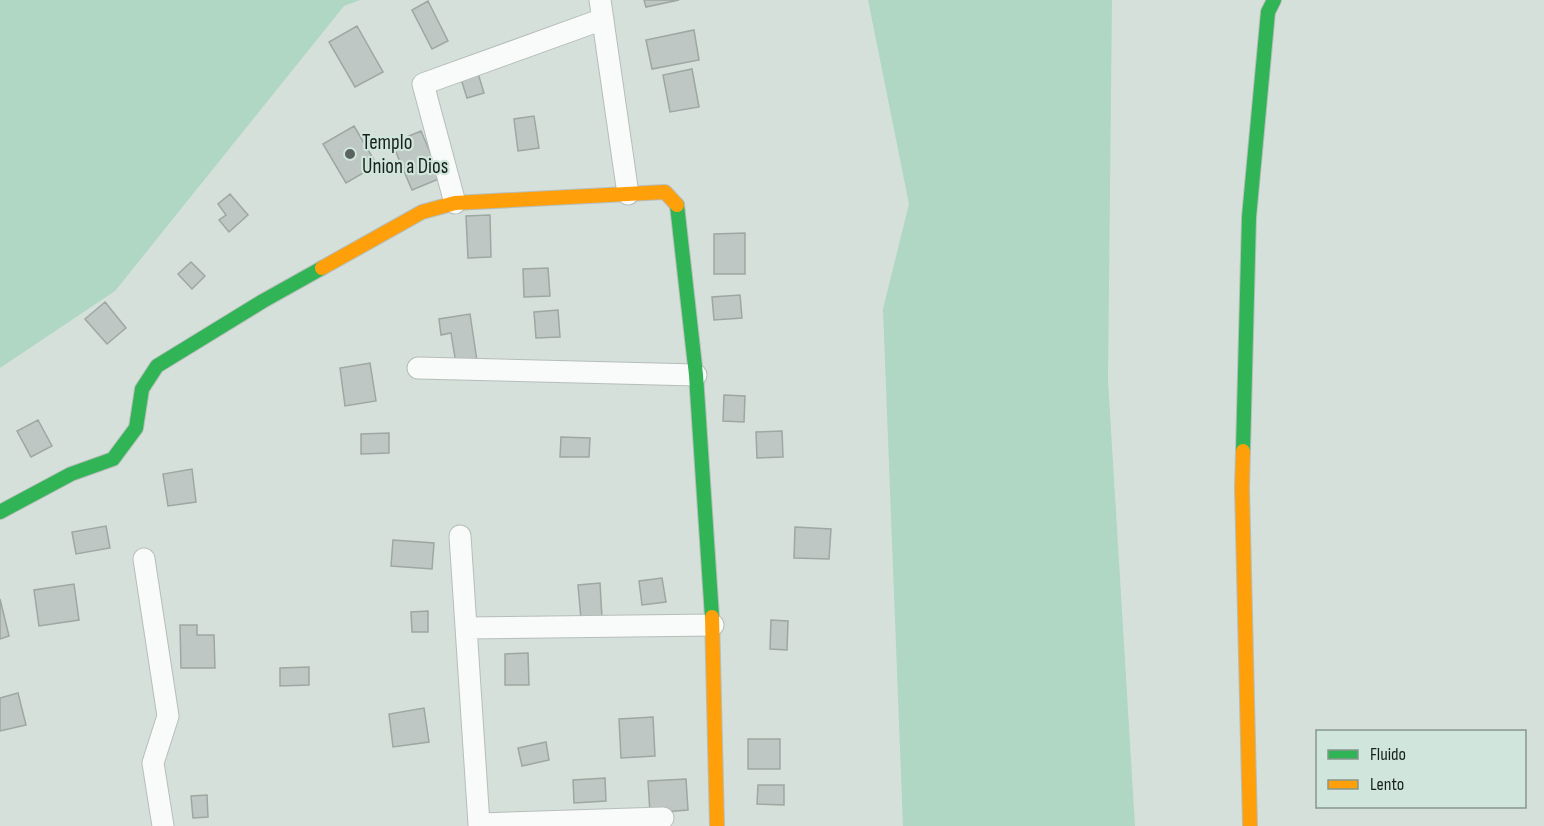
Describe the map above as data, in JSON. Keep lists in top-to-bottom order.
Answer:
{
  "places": ["Templo Union a Dios"],
  "legend": ["Fluido", "Lento"]
}
